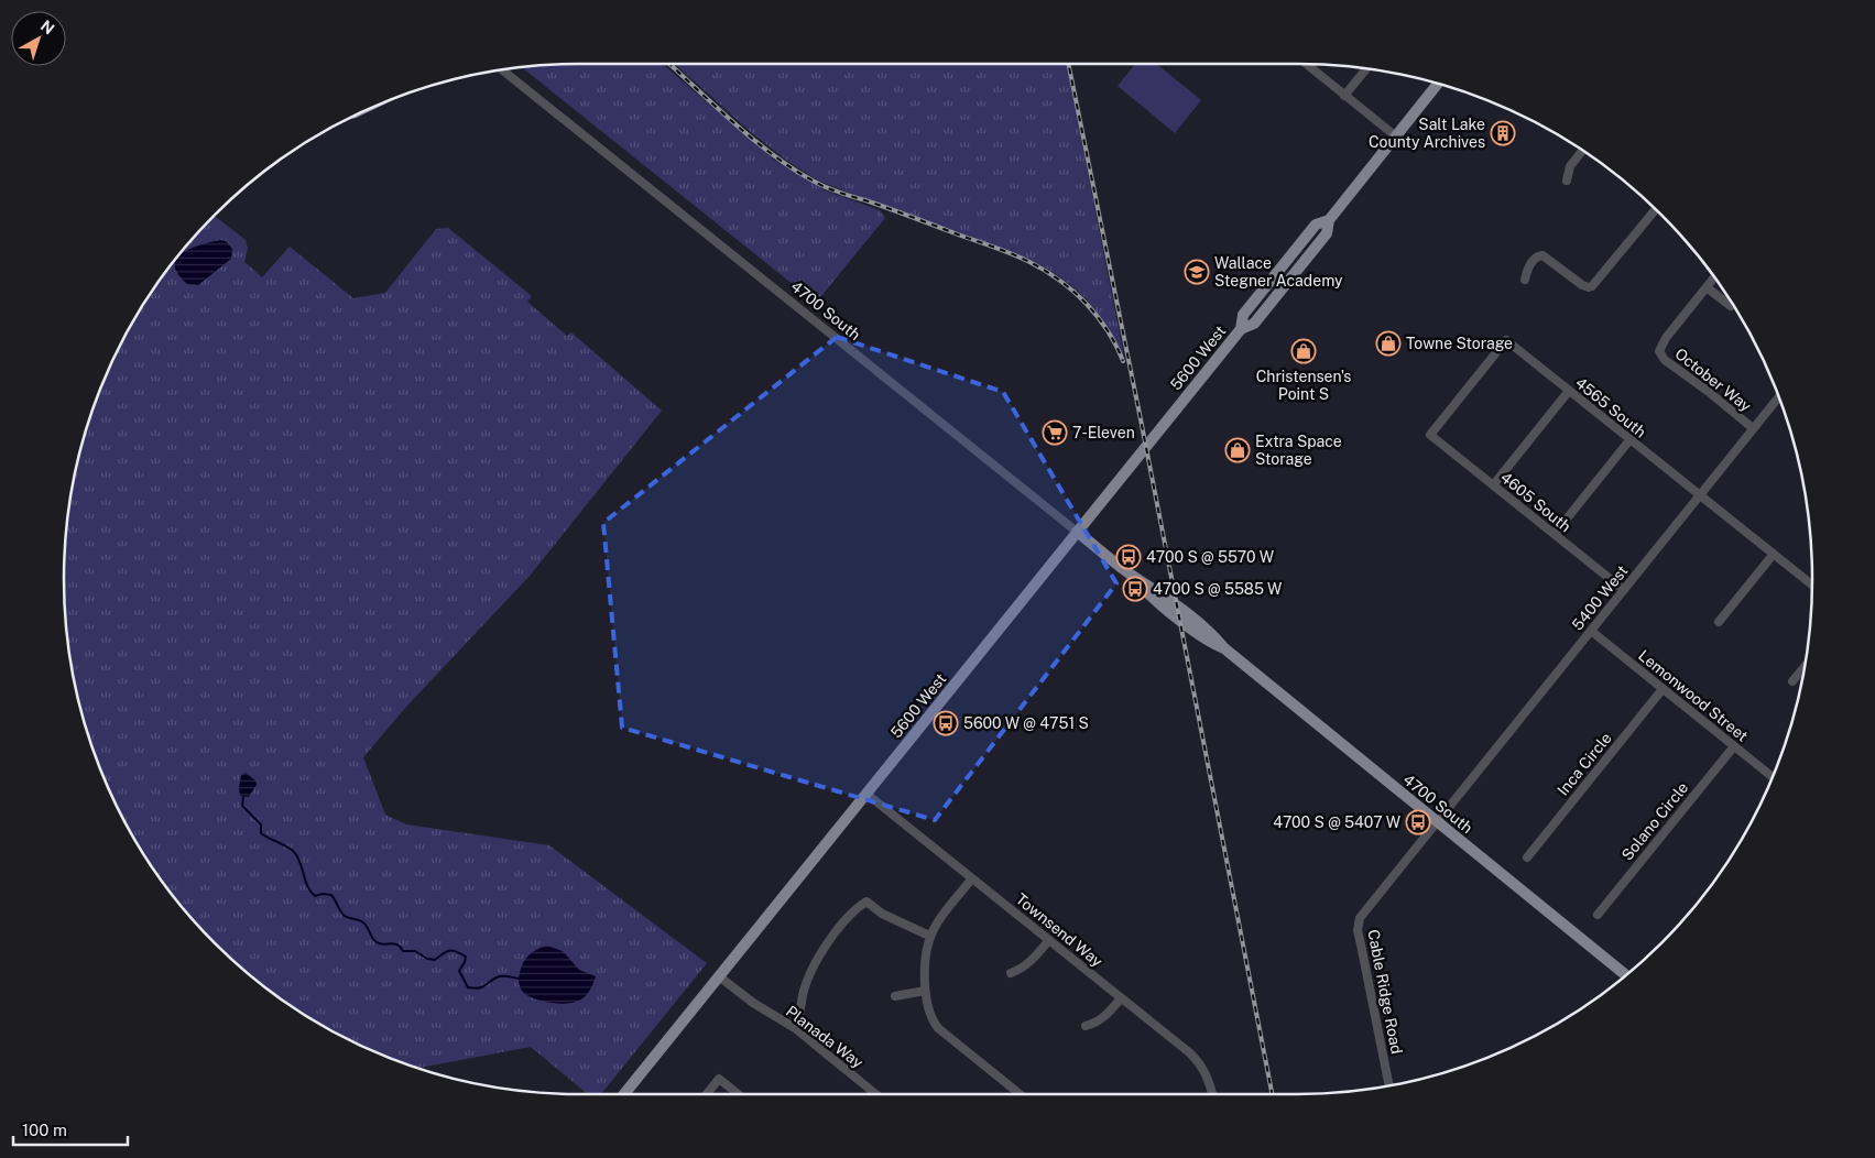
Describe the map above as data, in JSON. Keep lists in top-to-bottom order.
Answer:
{
  "streets": {
    "main road": ["4700 South", "5600 West"],
    "street": [
      "October Way",
      "4565 South",
      "4605 South",
      "5400 West",
      "Lemonwood Street",
      "Inca Circle",
      "Solano Circle",
      "Townsend Way",
      "Cable Ridge Road",
      "Planada Way"
    ]
  },
  "crossings": [
    ["4700 South", "5600 West"],
    ["4700 South", "5400 West"],
    ["4700 South", "Cable Ridge Road"],
    ["5600 West", "Townsend Way"],
    ["5600 West", "Planada Way"],
    ["October Way", "5400 West"],
    ["4565 South", "4605 South"],
    ["4565 South", "5400 West"],
    ["4605 South", "5400 West"],
    ["5400 West", "Lemonwood Street"],
    ["5400 West", "Cable Ridge Road"],
    ["Lemonwood Street", "Inca Circle"],
    ["Lemonwood Street", "Solano Circle"]
  ],
  "places": {
    "building": ["Salt Lake County Archives"],
    "school or university": ["Wallace Stegner Academy"],
    "shop": ["Towne Storage", "Christensen's Point S", "Extra Space Storage"],
    "supermarket": ["7-Eleven"],
    "bus stop": [
      "4700 S @ 5570 W",
      "4700 S @ 5585 W",
      "5600 W @ 4751 S",
      "4700 S @ 5407 W"
    ]
  },
  "scale_bar": "100 m",
  "north": "top right"
}
